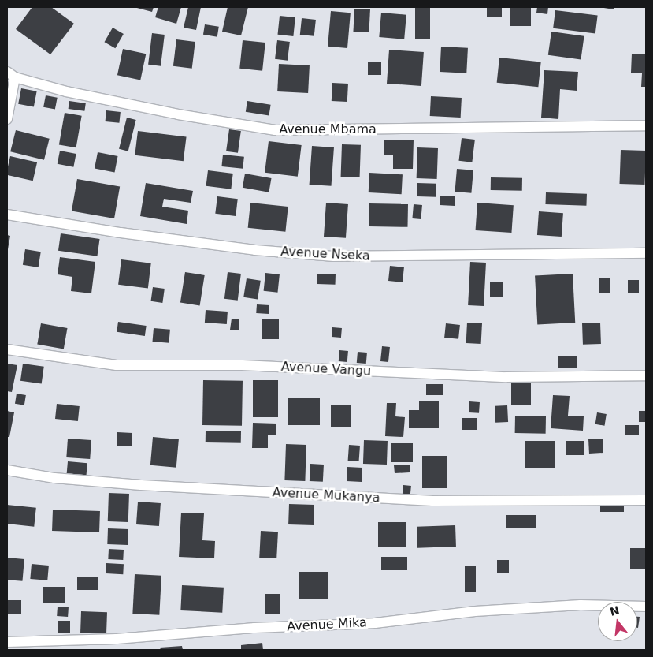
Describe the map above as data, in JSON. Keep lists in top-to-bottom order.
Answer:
{
  "streets": {
    "street": [
      "Avenue Mbama",
      "Avenue Nseka",
      "Avenue Vangu",
      "Avenue Mukanya",
      "Avenue Mika"
    ]
  },
  "north": "top"
}
